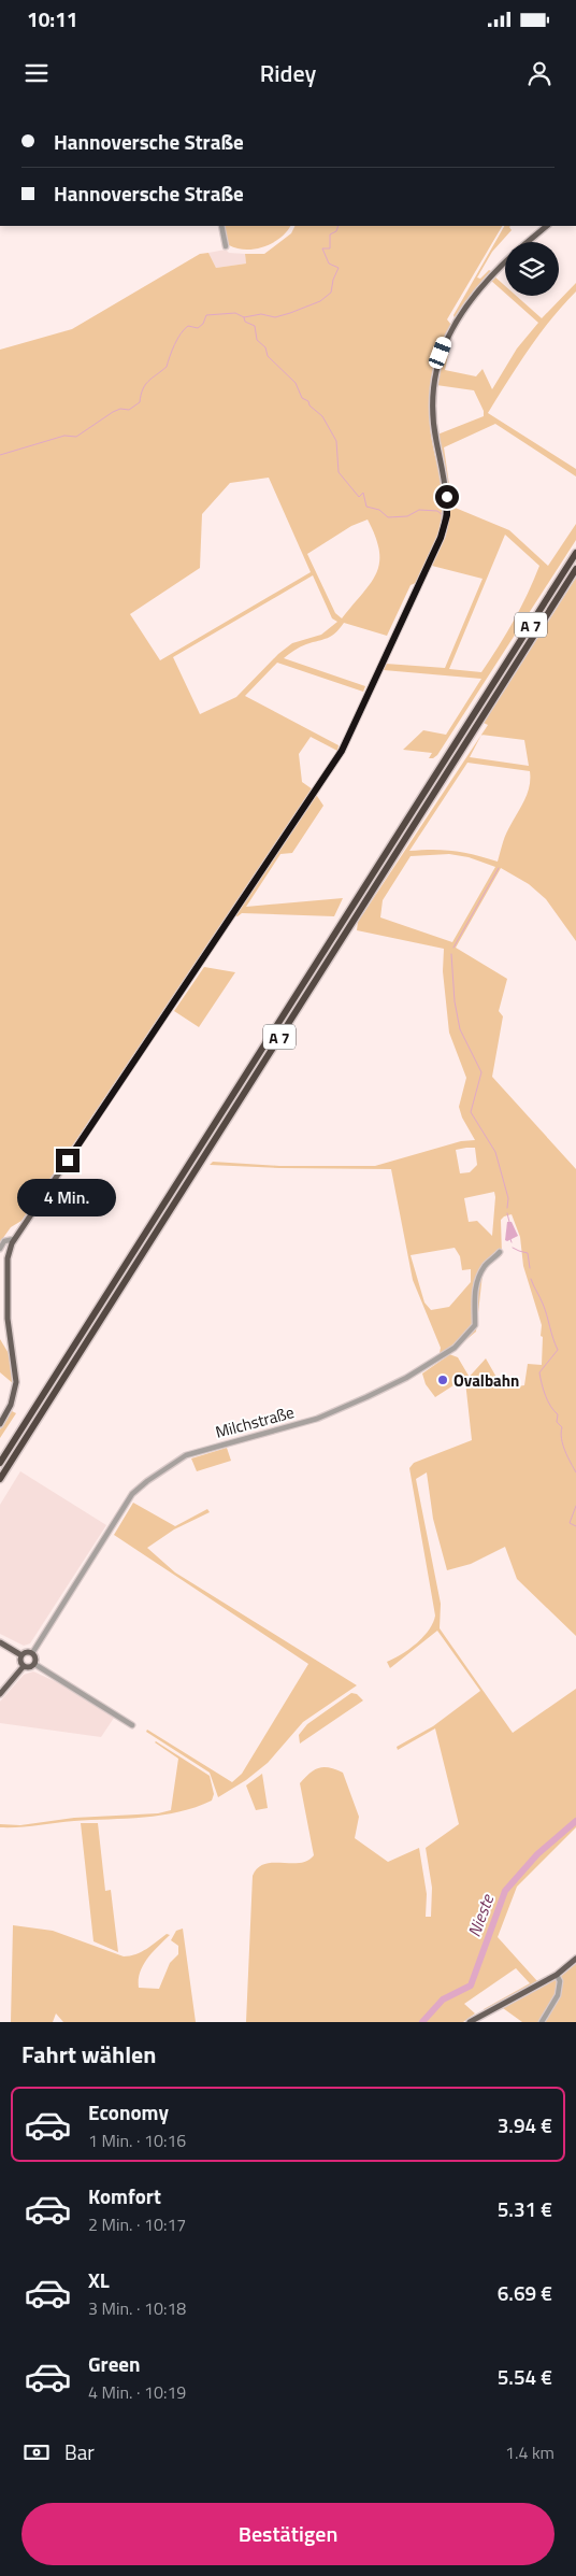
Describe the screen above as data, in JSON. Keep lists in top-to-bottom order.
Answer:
{
  "streets": {
    "highway": ["A 7"],
    "street": ["Milchstraße"]
  },
  "water": ["Nieste"],
  "places": ["Ovalbahn"],
  "page": {
    "status": "10:11",
    "header": "Ridey",
    "banner": ["Hannoversche Straße", "Hannoversche Straße"],
    "bubble": "4 Min.",
    "heading": "Fahrt wählen",
    "list": [
      {
        "name": "Economy",
        "note": "1 Min. · 10:16",
        "value": "3.94 €"
      },
      {
        "name": "Komfort",
        "note": "2 Min. · 10:17",
        "value": "5.31 €"
      },
      {
        "name": "XL",
        "note": "3 Min. · 10:18",
        "value": "6.69 €"
      },
      {
        "name": "Green",
        "note": "4 Min. · 10:19",
        "value": "5.54 €"
      }
    ],
    "pay": ["Bar", "1.4 km"],
    "buttons": "Bestätigen"
  }
}
